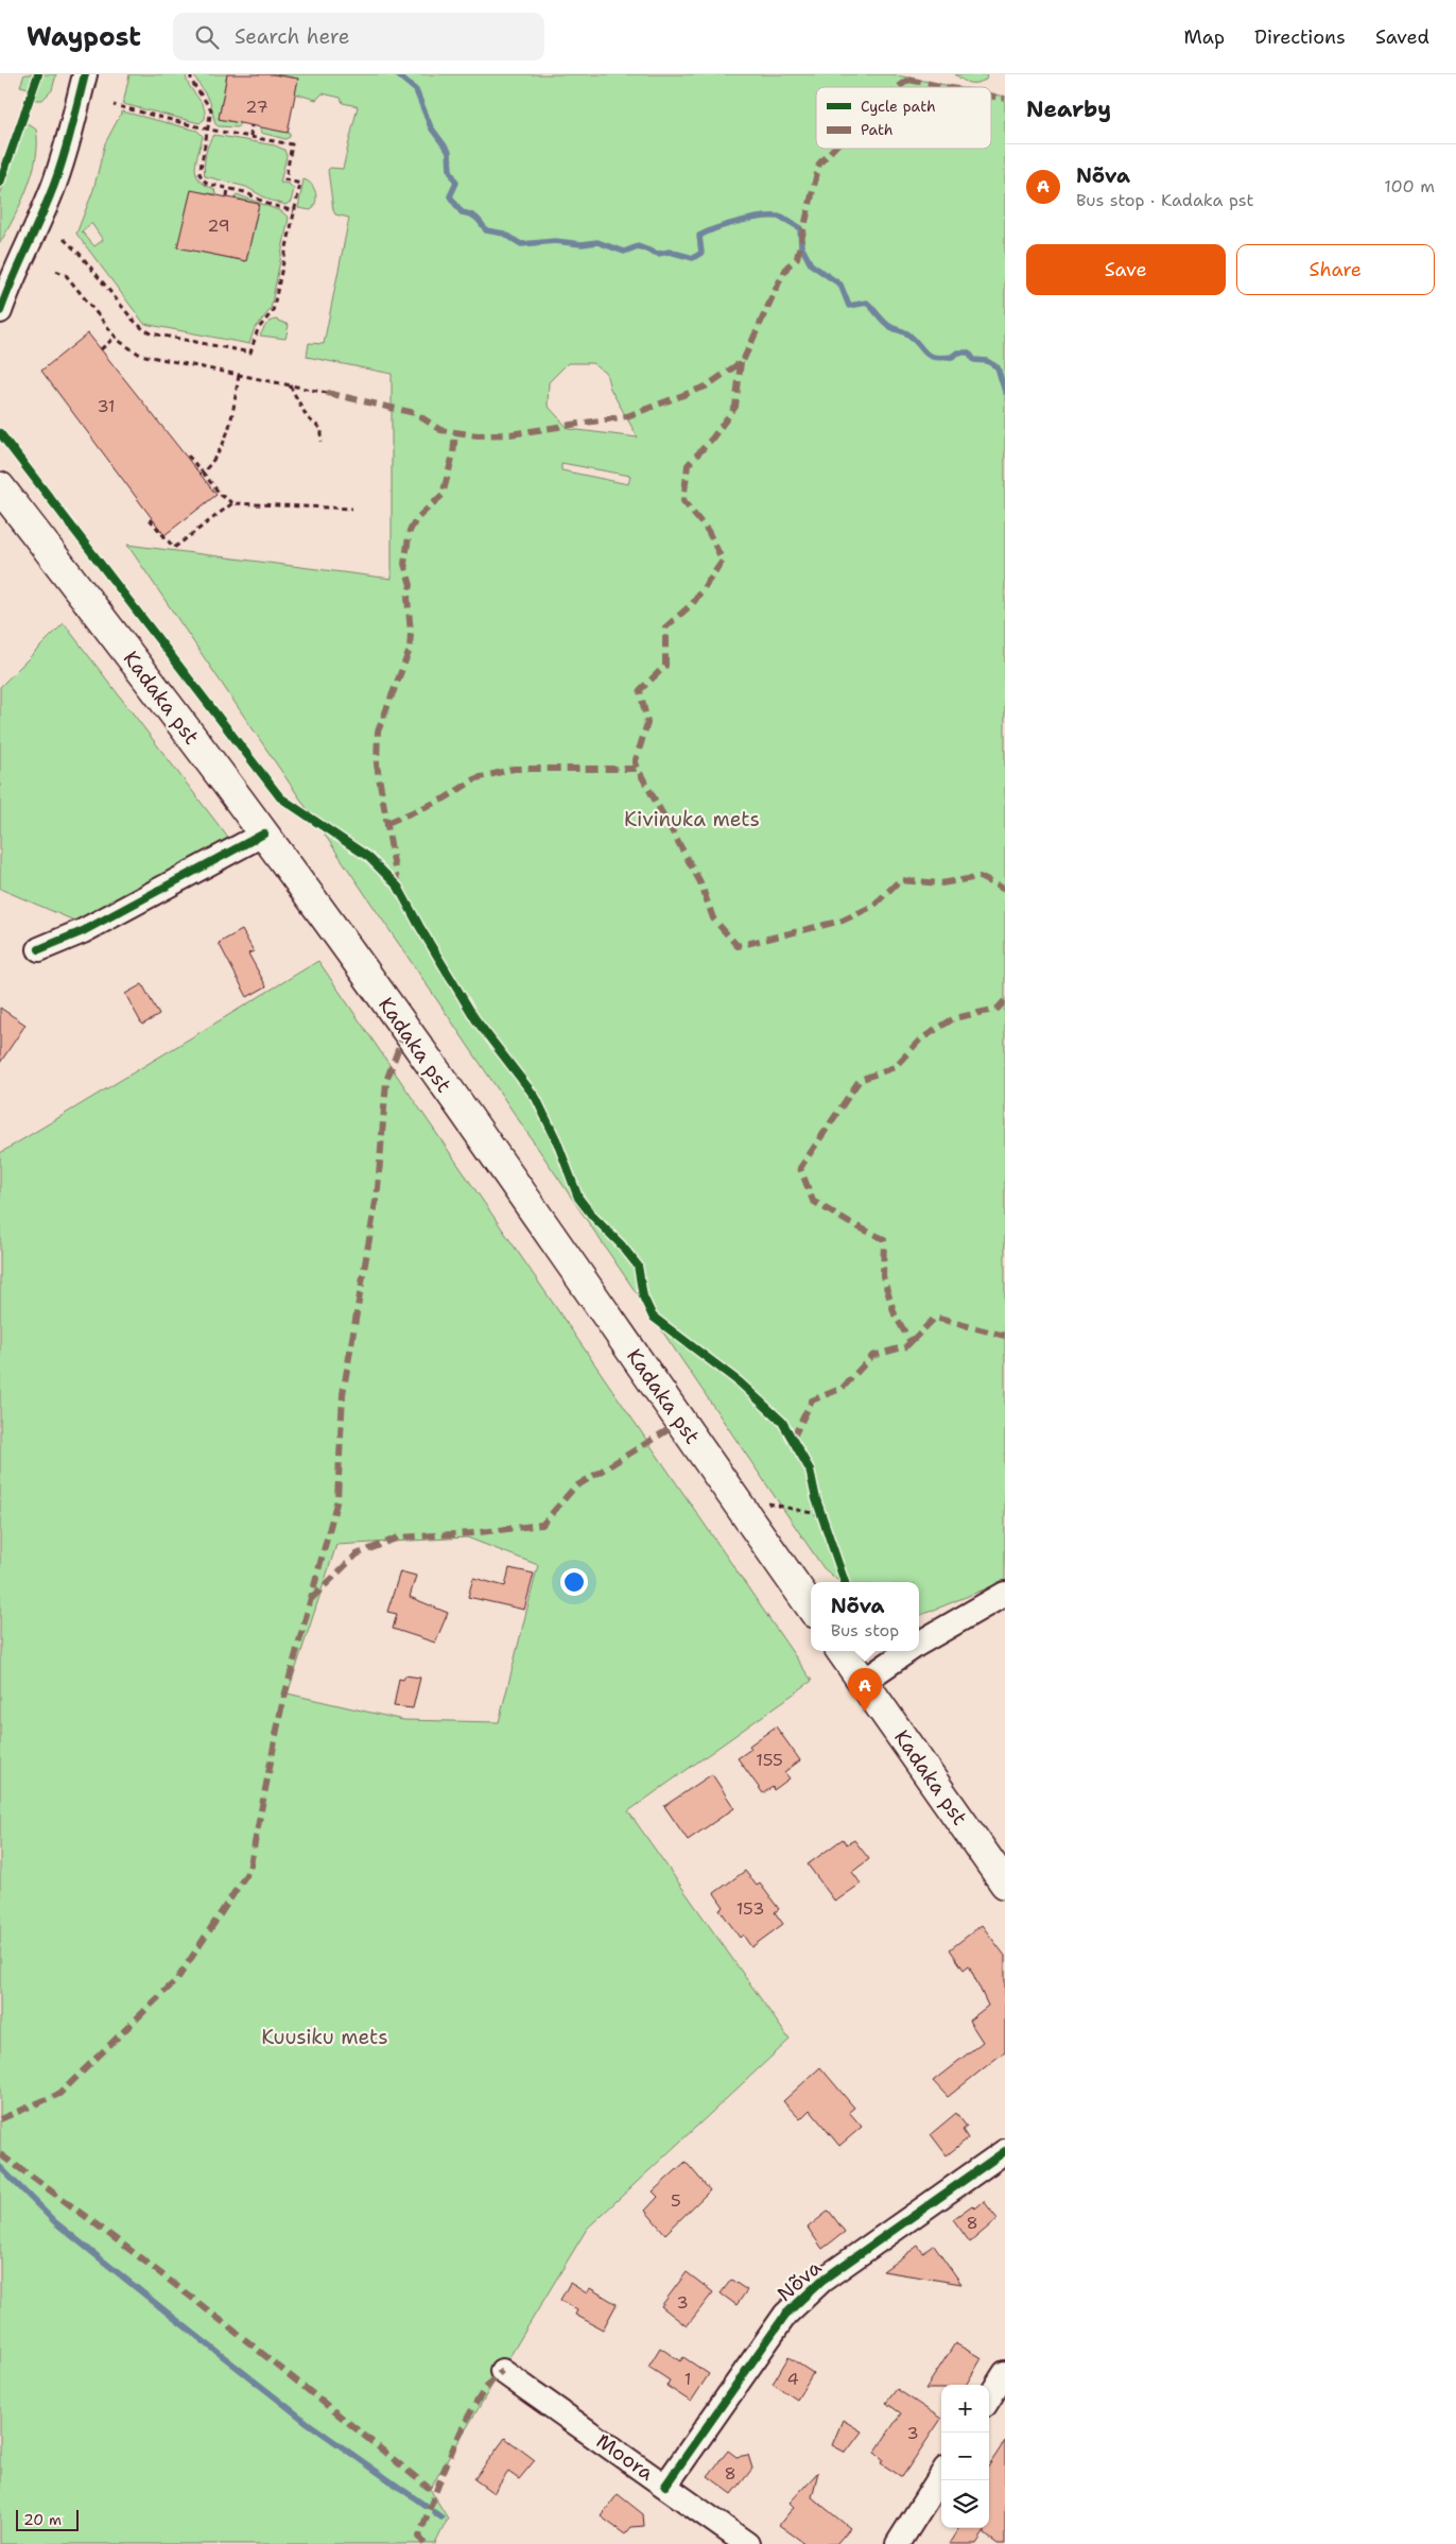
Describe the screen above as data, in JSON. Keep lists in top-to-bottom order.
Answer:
{
  "streets": {
    "main road": ["Kadaka pst"],
    "street": ["Nõva", "Moora"]
  },
  "crossings": [
    ["Nõva", "Moora"]
  ],
  "parks": ["Kivinuka mets", "Kuusiku mets"],
  "house_numbers": [
    "27",
    "29",
    "31",
    "155",
    "153",
    "5",
    "8",
    "3",
    "1",
    "4",
    "3",
    "8"
  ],
  "legend": ["Cycle path", "Path"],
  "scale_bar": "20 m",
  "page": {
    "header": "Waypost",
    "search": "Search here",
    "nav": ["Map", "Directions", "Saved"],
    "heading": "Nearby",
    "list": [
      {
        "mark": "A",
        "name": "Nõva",
        "note": "Bus stop · Kadaka pst",
        "value": "100 m"
      }
    ],
    "buttons": ["Save", "Share"],
    "popup": ["Nõva", "Bus stop"],
    "pins": "A",
    "map_buttons": ["+", "−"],
    "scale": "20 m"
  }
}
